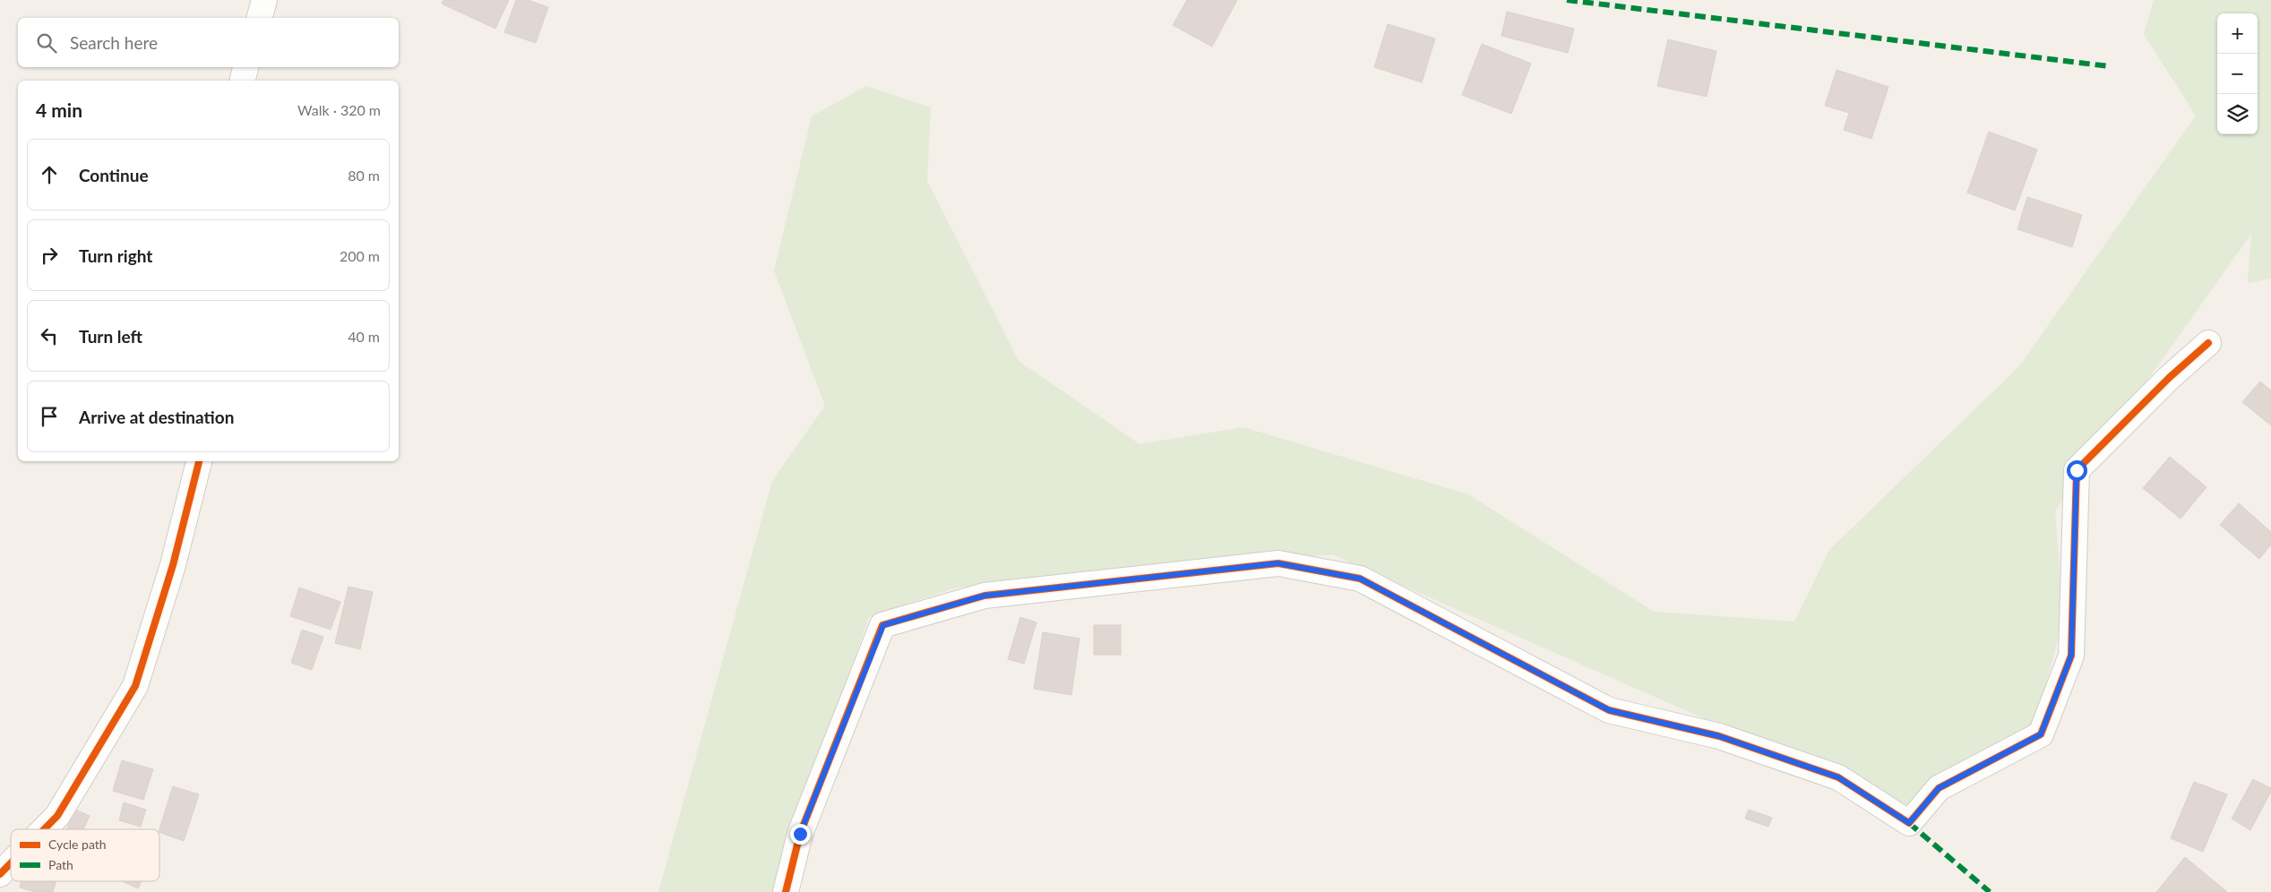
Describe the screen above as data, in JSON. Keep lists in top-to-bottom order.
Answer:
{
  "legend": ["Cycle path", "Path"],
  "page": {
    "map_buttons": ["+", "−"],
    "search": "Search here",
    "heading": ["4 min", "Walk · 320 m"],
    "list": [
      ["Continue", "80 m"],
      ["Turn right", "200 m"],
      ["Turn left", "40 m"],
      "Arrive at destination"
    ]
  }
}
